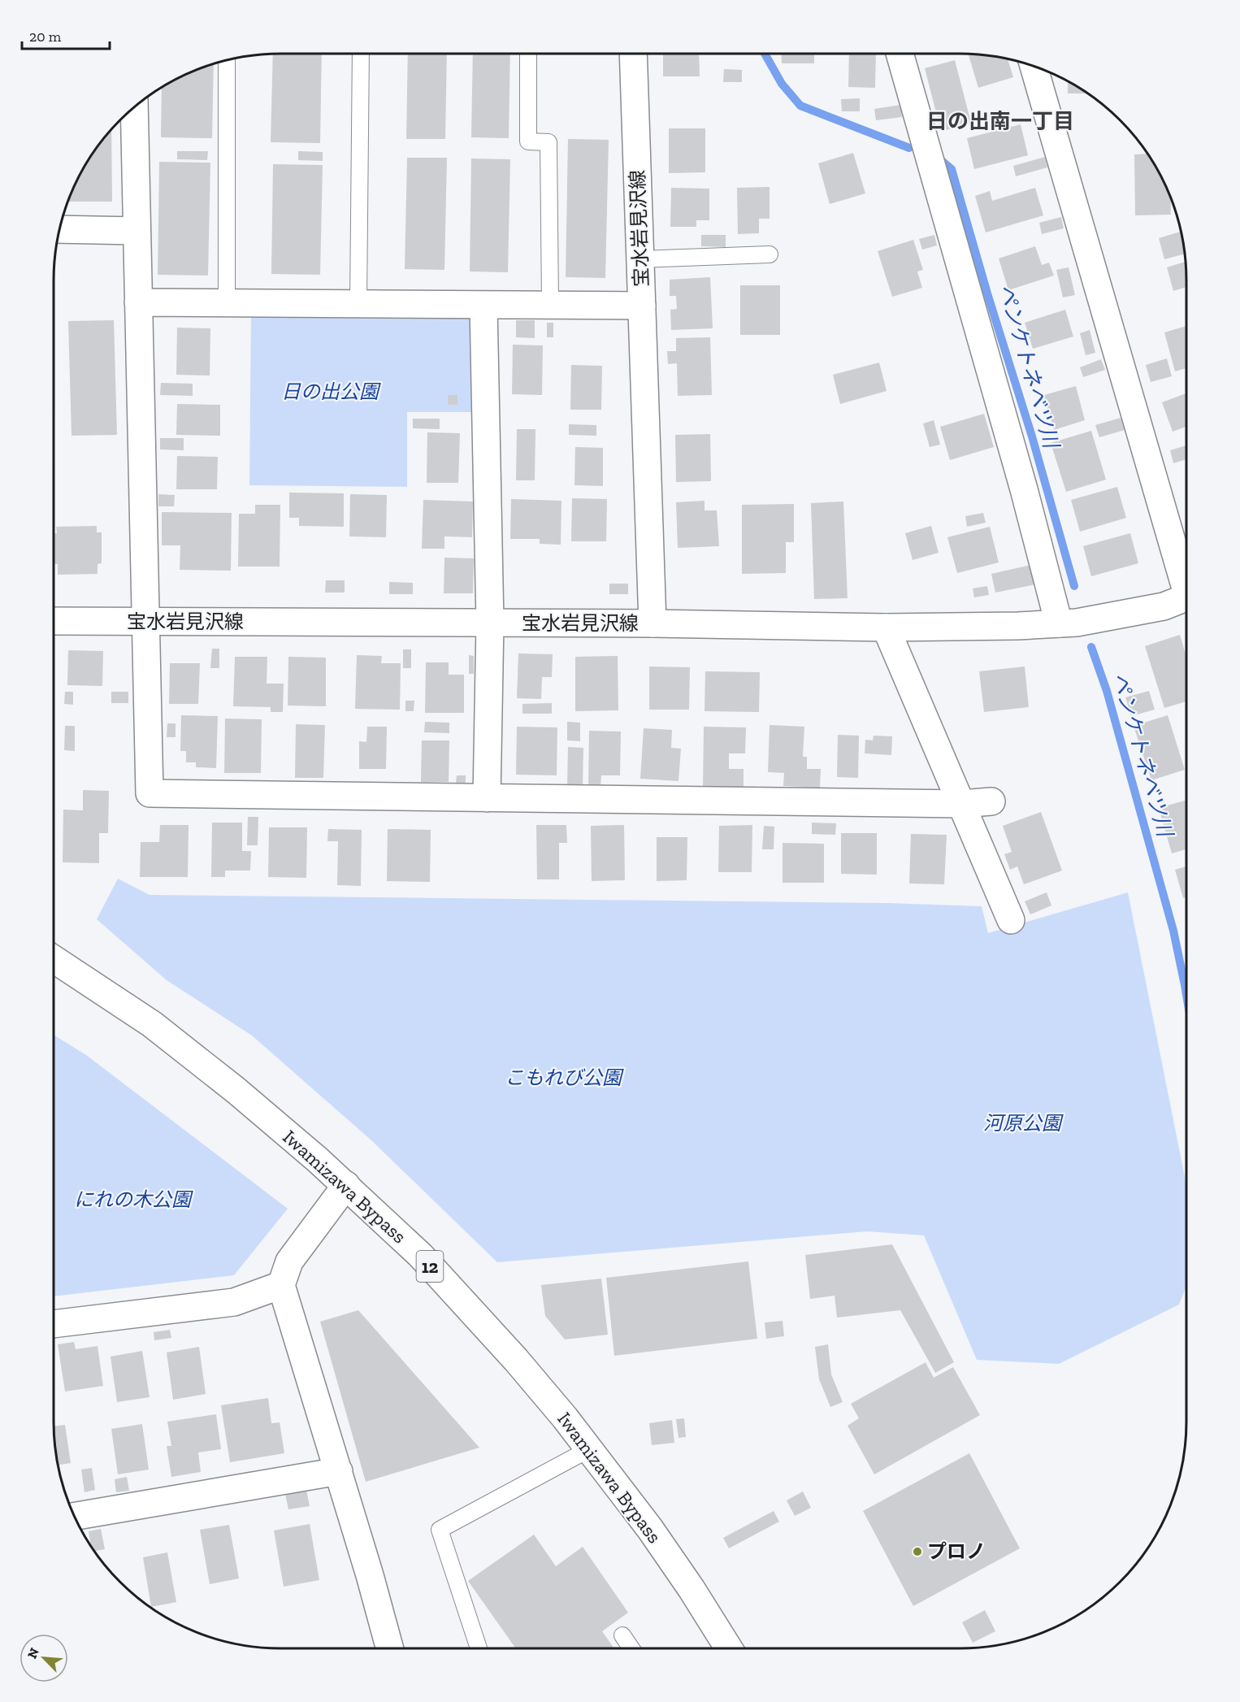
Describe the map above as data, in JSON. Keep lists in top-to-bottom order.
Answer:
{
  "streets": {
    "main road": ["宝水岩見沢線", "Iwamizawa Bypass", "12"]
  },
  "districts": ["日の出南一丁目"],
  "water": ["ペンケトネベツ川"],
  "parks": [
    "日の出公園",
    "こもれび公園",
    "河原公園",
    "にれの木公園"
  ],
  "places": ["プロノ"],
  "scale_bar": "20 m",
  "north": "top left"
}
